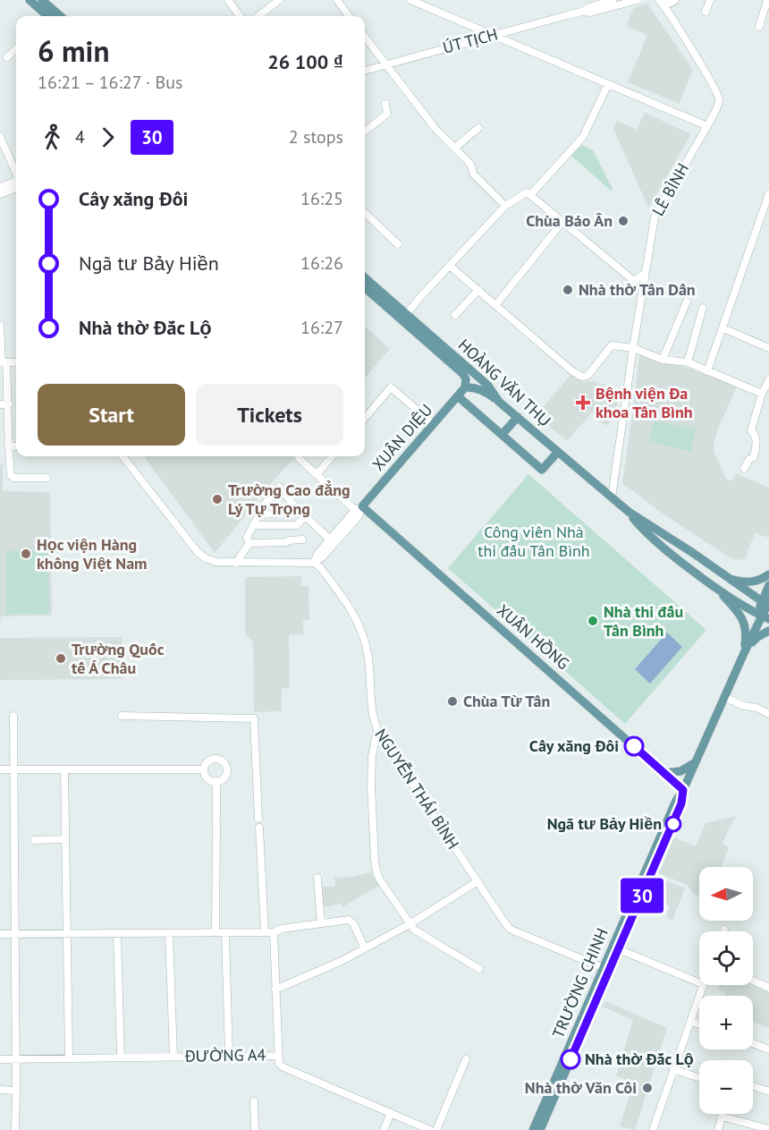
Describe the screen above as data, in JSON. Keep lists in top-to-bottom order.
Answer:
{
  "streets": {
    "main road": [
      "HOÀNG VĂN THỤ",
      "XUÂN DIỆU",
      "XUÂN HỒNG",
      "TRƯỜNG CHINH"
    ],
    "street": [
      "ÚT TỊCH",
      "LÊ BÌNH",
      "NGUYỄN THÁI BÌNH",
      "ĐƯỜNG A4"
    ]
  },
  "crossings": [
    ["LÊ BÌNH", "HOÀNG VĂN THỤ"],
    ["HOÀNG VĂN THỤ", "XUÂN DIỆU"],
    ["HOÀNG VĂN THỤ", "TRƯỜNG CHINH"],
    ["XUÂN DIỆU", "XUÂN HỒNG"],
    ["XUÂN DIỆU", "NGUYỄN THÁI BÌNH"],
    ["XUÂN HỒNG", "TRƯỜNG CHINH"],
    ["NGUYỄN THÁI BÌNH", "TRƯỜNG CHINH"]
  ],
  "parks": ["Công viên Nhà thi đấu Tân Bình"],
  "places": {
    "other": [
      "Chùa Báo Ân",
      "Nhà thờ Tân Dân",
      "Trường Cao đẳng Lý Tự Trọng",
      "Học viện Hàng không Việt Nam",
      "Nhà thi đấu Tân Bình",
      "Trường Quốc tế Á Châu",
      "Chùa Từ Tân",
      "Cây xăng Đôi",
      "Ngã tư Bảy Hiền",
      "Nhà thờ Đắc Lộ",
      "Nhà thờ Văn Côi"
    ],
    "health": ["Bệnh viện Đa khoa Tân Bình"]
  },
  "lines": ["bus line 30"],
  "north": "left",
  "page": {
    "on_map": "30",
    "heading": ["6 min", "16:21 – 16:27 · Bus", "26 100 ₫"],
    "legs": ["4", "30", "2 stops"],
    "list": [
      {
        "name": "Cây xăng Đôi",
        "value": "16:25"
      },
      {
        "name": "Ngã tư Bảy Hiền",
        "value": "16:26"
      },
      {
        "name": "Nhà thờ Đắc Lộ",
        "value": "16:27"
      }
    ],
    "buttons": ["Start", "Tickets"],
    "map_buttons": ["+", "−"]
  }
}
